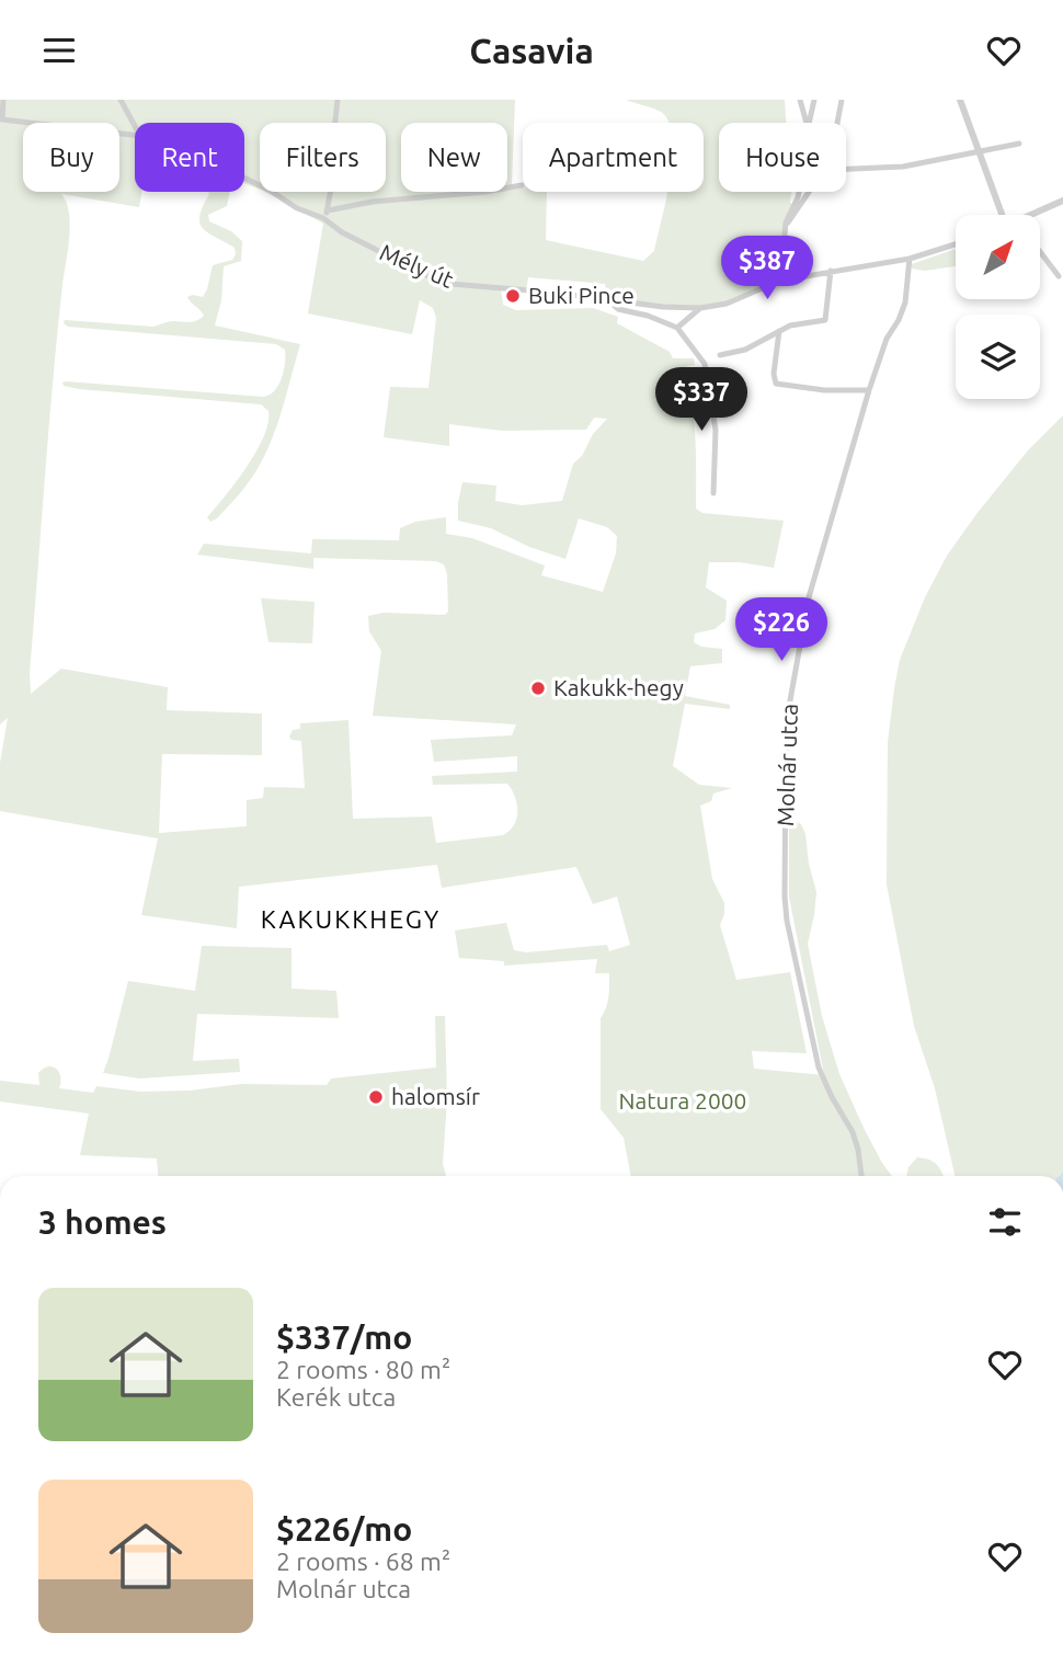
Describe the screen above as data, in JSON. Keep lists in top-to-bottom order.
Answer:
{
  "streets": {
    "street": ["Mély út", "Molnár utca"]
  },
  "districts": ["KAKUKKHEGY"],
  "parks": ["Natura 2000"],
  "places": ["Buki Pince", "Kakukk-hegy", "halomsír"],
  "north": "top right",
  "page": {
    "header": "Casavia",
    "chip": [
      "Buy",
      "Rent",
      "Filters",
      "New",
      "Apartment",
      "House"
    ],
    "price": ["$387", "$337", "$226"],
    "heading": "3 homes",
    "list": [
      {
        "name": "$337/mo",
        "note": "2 rooms · 80 m² · Kerék utca"
      },
      {
        "name": "$226/mo",
        "note": "2 rooms · 68 m² · Molnár utca"
      }
    ]
  }
}
